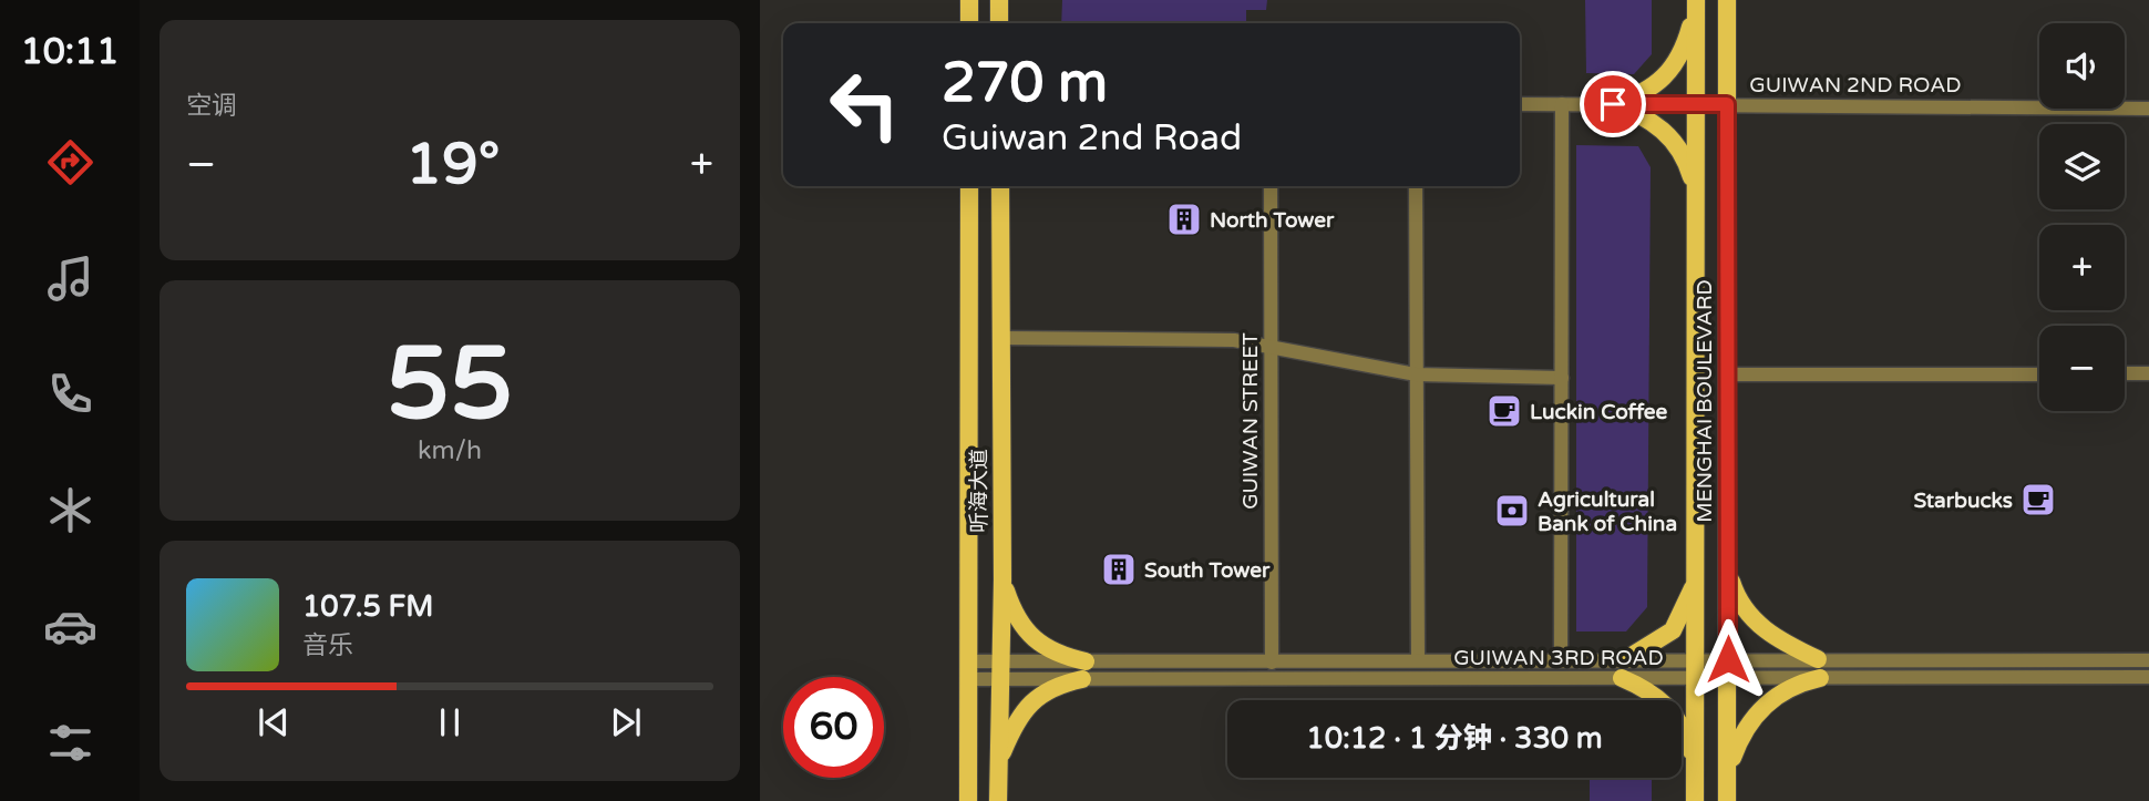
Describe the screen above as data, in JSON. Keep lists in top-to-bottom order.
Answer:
{
  "streets": {
    "main road": ["MENGHAI BOULEVARD", "听海大道"],
    "street": ["GUIWAN 2ND ROAD", "GUIWAN STREET", "GUIWAN 3RD ROAD"]
  },
  "crossings": [
    ["GUIWAN 2ND ROAD", "MENGHAI BOULEVARD"],
    ["MENGHAI BOULEVARD", "GUIWAN 3RD ROAD"],
    ["GUIWAN STREET", "GUIWAN 3RD ROAD"],
    ["听海大道", "GUIWAN 3RD ROAD"]
  ],
  "places": {
    "building": ["North Tower", "South Tower"],
    "cafe": ["Luckin Coffee", "Starbucks"],
    "bank": ["Agricultural Bank of China"]
  },
  "page": {
    "tabs": "10:11",
    "tile": [
      "空调",
      ["55", "km/h"]
    ],
    "map_buttons": ["+", "−"],
    "turn": ["270 m", "Guiwan 2nd Road"],
    "heat": ["−", "19°", "+"],
    "song": ["107.5 FM", "音乐"],
    "limit": "60",
    "trip": "10:12 · 1 分钟 · 330 m"
  }
}
